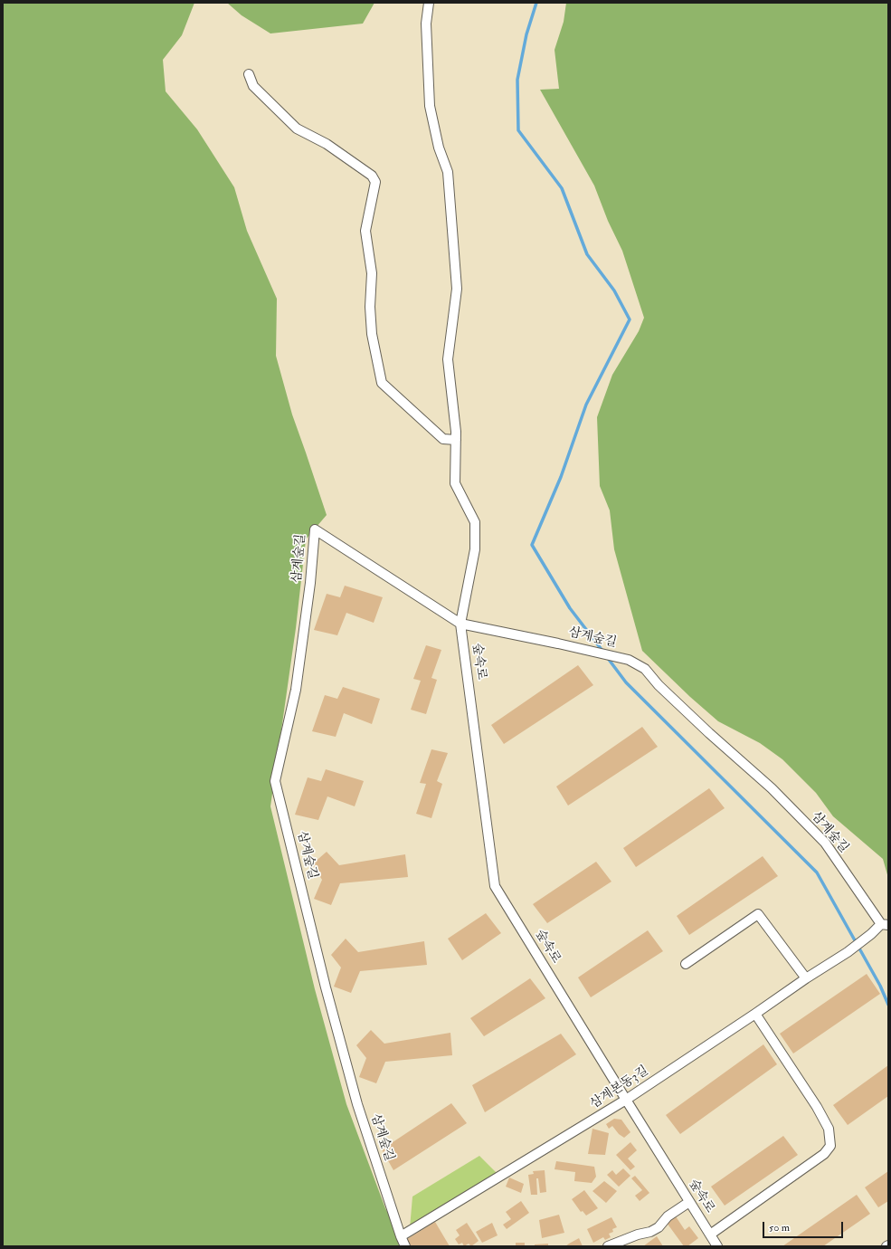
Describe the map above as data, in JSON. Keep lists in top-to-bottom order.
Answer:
{
  "streets": {
    "street": ["삼계숲길", "숲속로", "삼계본동3길"]
  },
  "crossings": [
    ["삼계숲길", "숲속로"],
    ["삼계숲길", "삼계본동3길"],
    ["숲속로", "삼계본동3길"]
  ],
  "scale_bar": "50 m"
}
